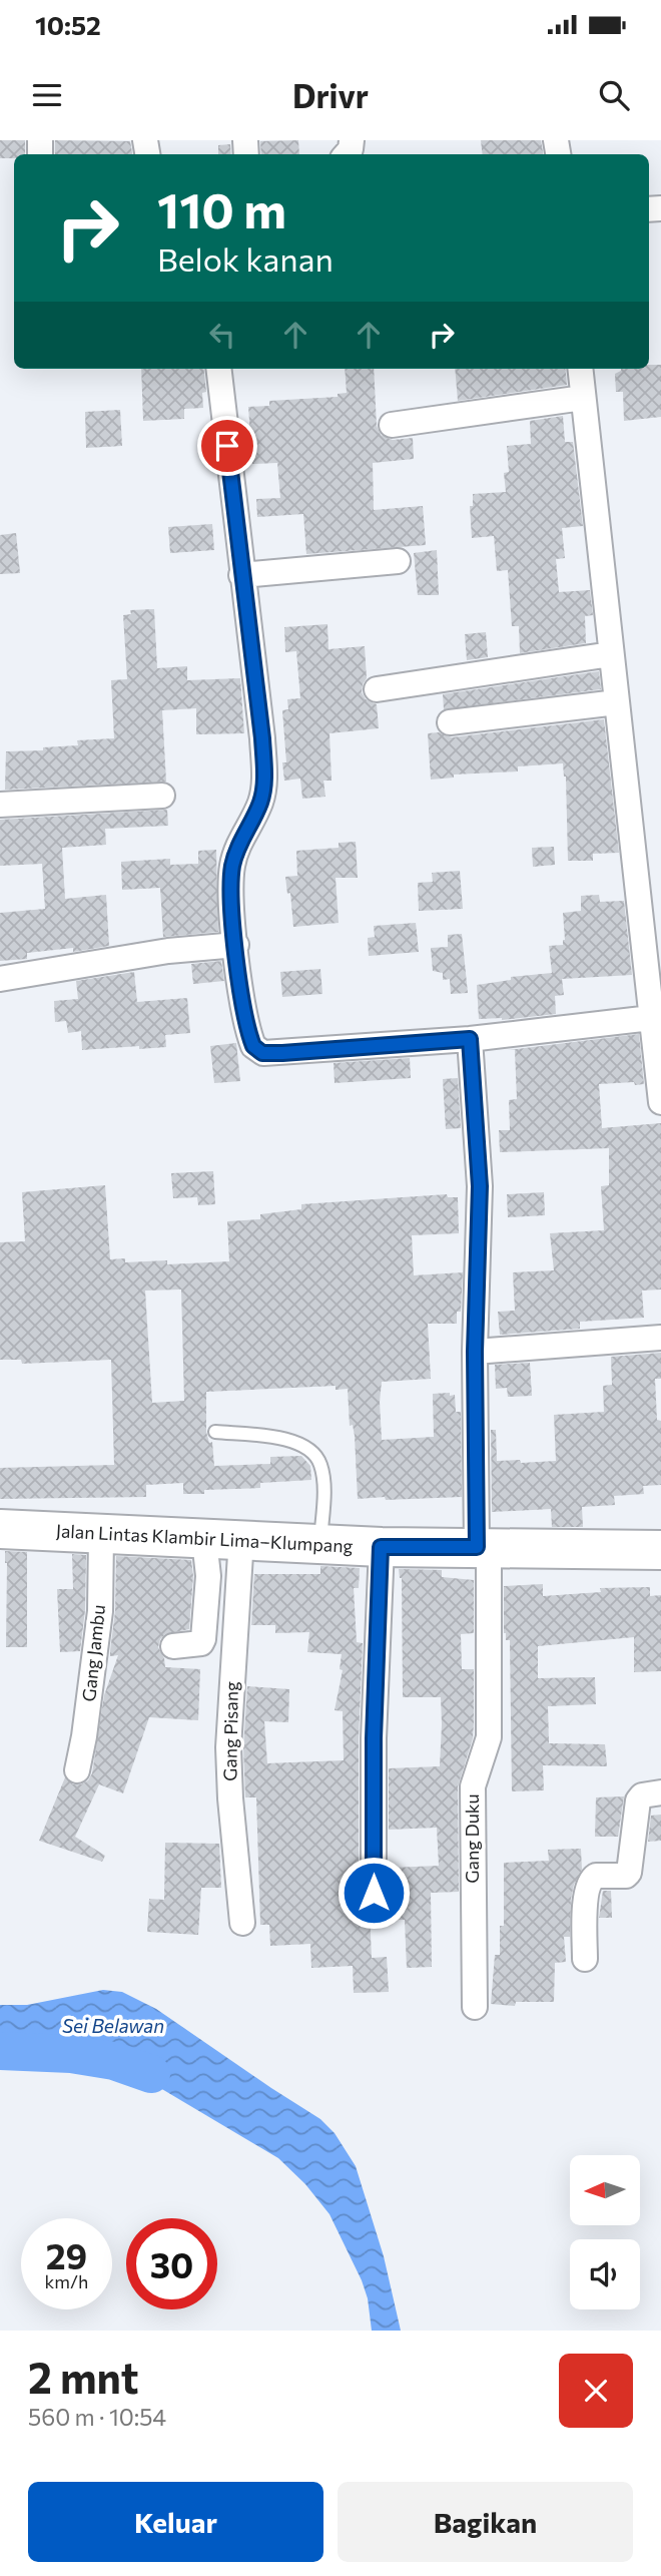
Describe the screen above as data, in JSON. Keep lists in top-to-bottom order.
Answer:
{
  "streets": {
    "main road": ["Jalan Lintas Klambir Lima–Klumpang"],
    "street": ["Gang Jambu", "Gang Pisang", "Gang Duku"]
  },
  "crossings": [
    ["Jalan Lintas Klambir Lima–Klumpang", "Gang Jambu"],
    ["Jalan Lintas Klambir Lima–Klumpang", "Gang Pisang"],
    ["Jalan Lintas Klambir Lima–Klumpang", "Gang Duku"]
  ],
  "water": ["Sei Belawan"],
  "north": "left",
  "page": {
    "status": "10:52",
    "header": "Drivr",
    "turn": ["110 m", "Belok kanan"],
    "speed": "29 km/h",
    "limit": "30",
    "heading": ["2 mnt", "560 m · 10:54"],
    "buttons": ["Keluar", "Bagikan"]
  }
}
